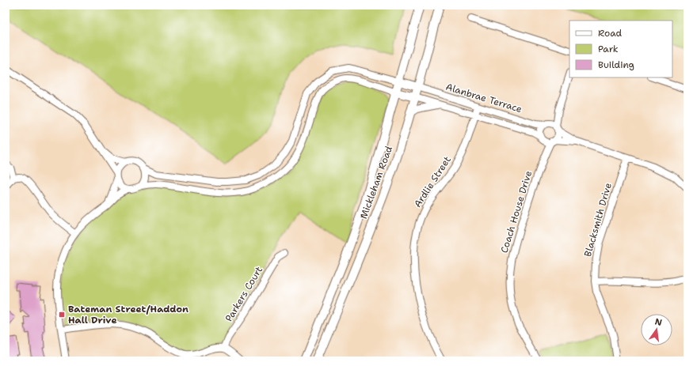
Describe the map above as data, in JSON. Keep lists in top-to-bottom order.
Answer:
{
  "streets": {
    "main road": ["Mickleham Road"],
    "street": [
      "Alanbrae Terrace",
      "Ardlie Street",
      "Coach House Drive",
      "Blacksmith Drive",
      "Parkers Court"
    ]
  },
  "crossings": [
    ["Alanbrae Terrace", "Ardlie Street"],
    ["Alanbrae Terrace", "Mickleham Road"],
    ["Alanbrae Terrace", "Coach House Drive"]
  ],
  "places": {
    "transit": ["Bateman Street/Haddon Hall Drive"]
  },
  "legend": ["Road", "Park", "Building"],
  "north": "top"
}
